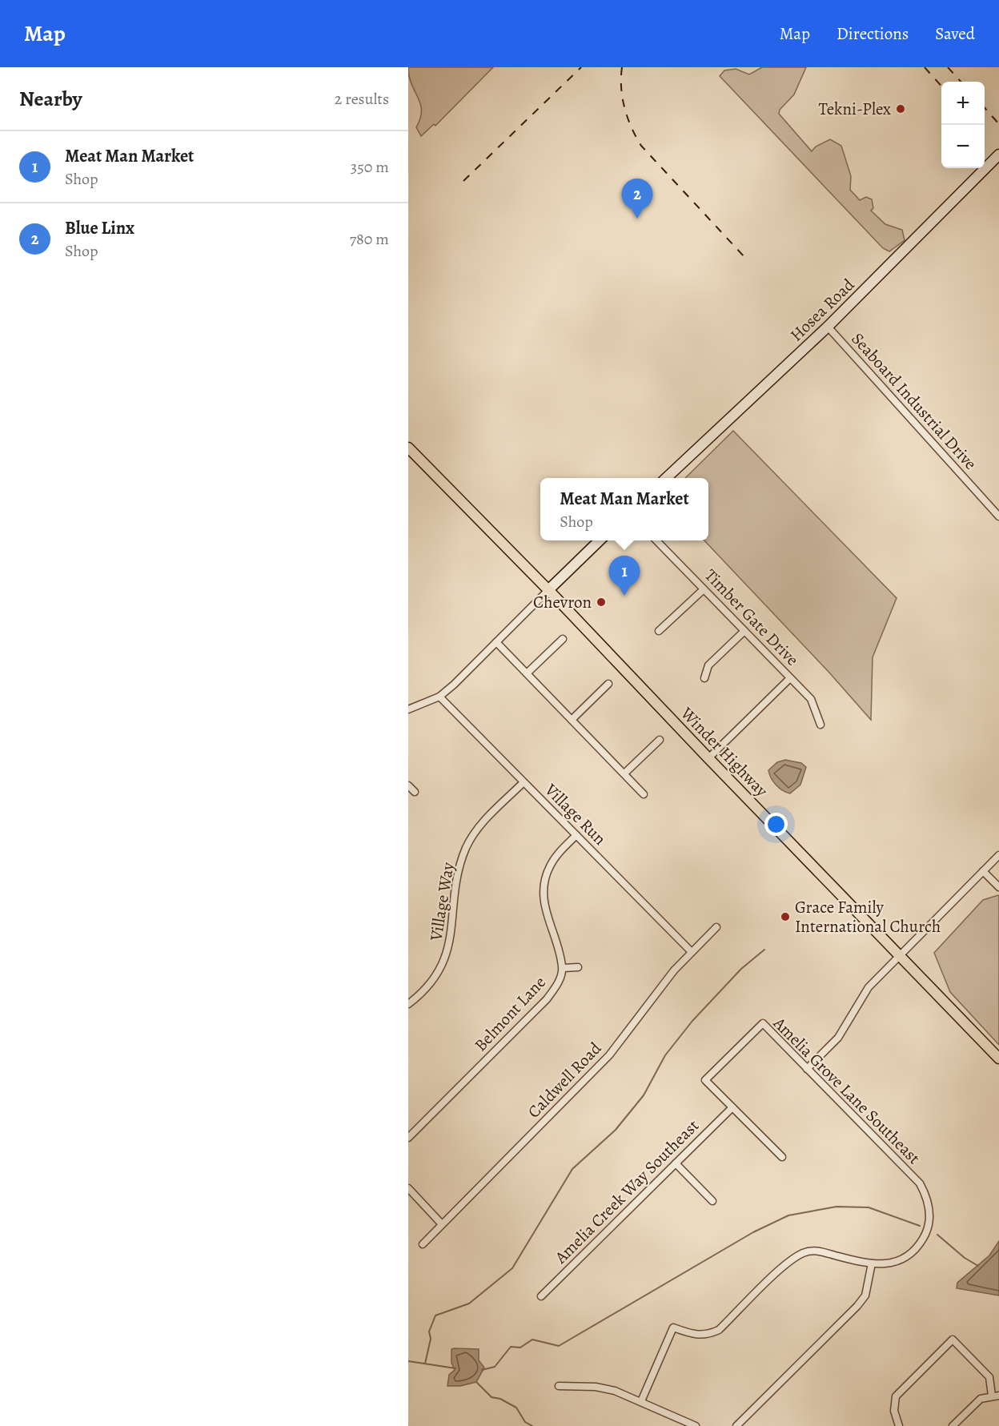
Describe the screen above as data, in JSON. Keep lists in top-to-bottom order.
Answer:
{
  "streets": {
    "main road": ["Winder Highway"],
    "street": [
      "Hosea Road",
      "Seaboard Industrial Drive",
      "Timber Gate Drive",
      "Village Run",
      "Village Way",
      "Belmont Lane",
      "Caldwell Road",
      "Amelia Grove Lane Southeast",
      "Amelia Creek Way Southeast"
    ]
  },
  "crossings": [
    ["Hosea Road", "Seaboard Industrial Drive"],
    ["Village Run", "Village Way"],
    ["Village Run", "Belmont Lane"],
    ["Village Run", "Caldwell Road"],
    ["Amelia Grove Lane Southeast", "Amelia Creek Way Southeast"]
  ],
  "places": ["Tekni-Plex", "Chevron", "Grace Family International Church"],
  "page": {
    "header": "Map",
    "nav": ["Map", "Directions", "Saved"],
    "heading": ["Nearby", "2 results"],
    "map_buttons": ["+", "−"],
    "list": [
      {
        "mark": "1",
        "name": "Meat Man Market",
        "note": "Shop",
        "value": "350 m"
      },
      {
        "mark": "2",
        "name": "Blue Linx",
        "note": "Shop",
        "value": "780 m"
      }
    ],
    "pins": ["2", "1"],
    "popup": ["Meat Man Market", "Shop"]
  }
}
